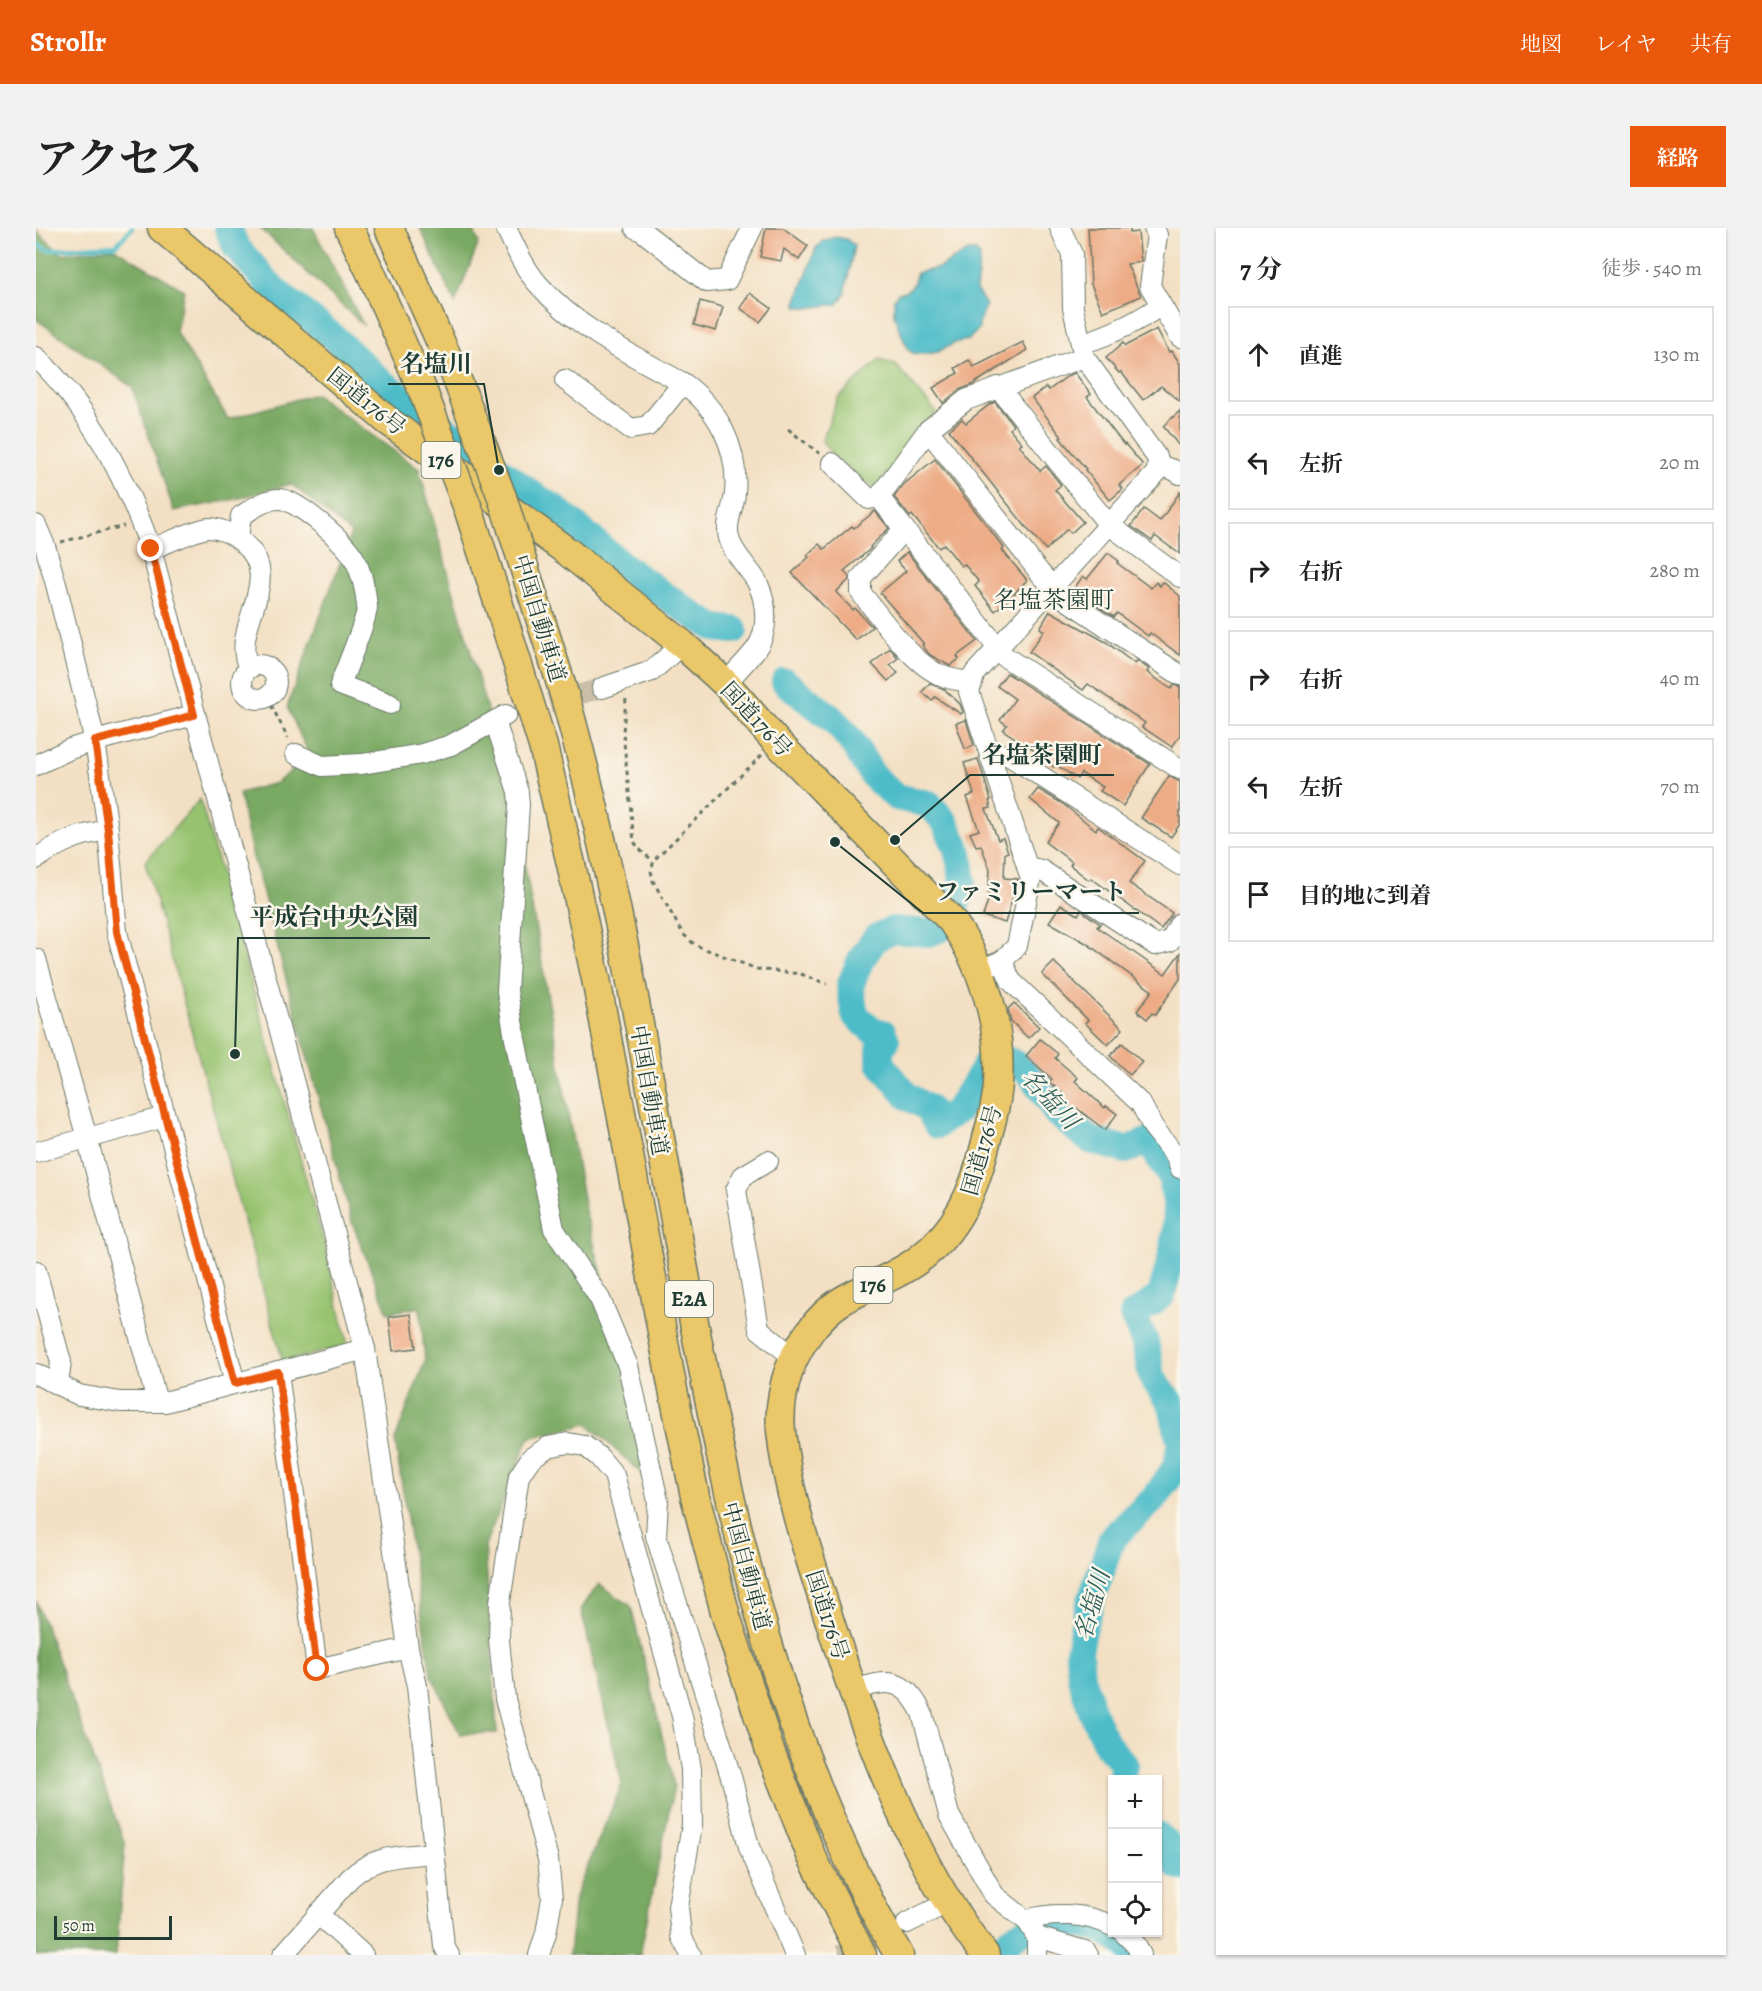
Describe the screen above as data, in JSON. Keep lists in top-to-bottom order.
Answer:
{
  "streets": {
    "highway": [
      "国道176号",
      "176",
      "中国自動車道",
      "E2A"
    ]
  },
  "districts": ["名塩茶園町"],
  "water": ["名塩川"],
  "places": [
    "名塩川",
    "名塩茶園町",
    "ファミリーマート",
    "平成台中央公園"
  ],
  "scale_bar": "50 m",
  "page": {
    "header": "Strollr",
    "nav": ["地図", "レイヤ", "共有"],
    "title": "アクセス",
    "buttons": "経路",
    "heading": ["7 分", "徒歩 · 540 m"],
    "list": [
      ["直進", "130 m"],
      ["左折", "20 m"],
      ["右折", "280 m"],
      ["右折", "40 m"],
      ["左折", "70 m"],
      "目的地に到着"
    ],
    "map_buttons": ["+", "−"],
    "scale": "50 m"
  }
}
